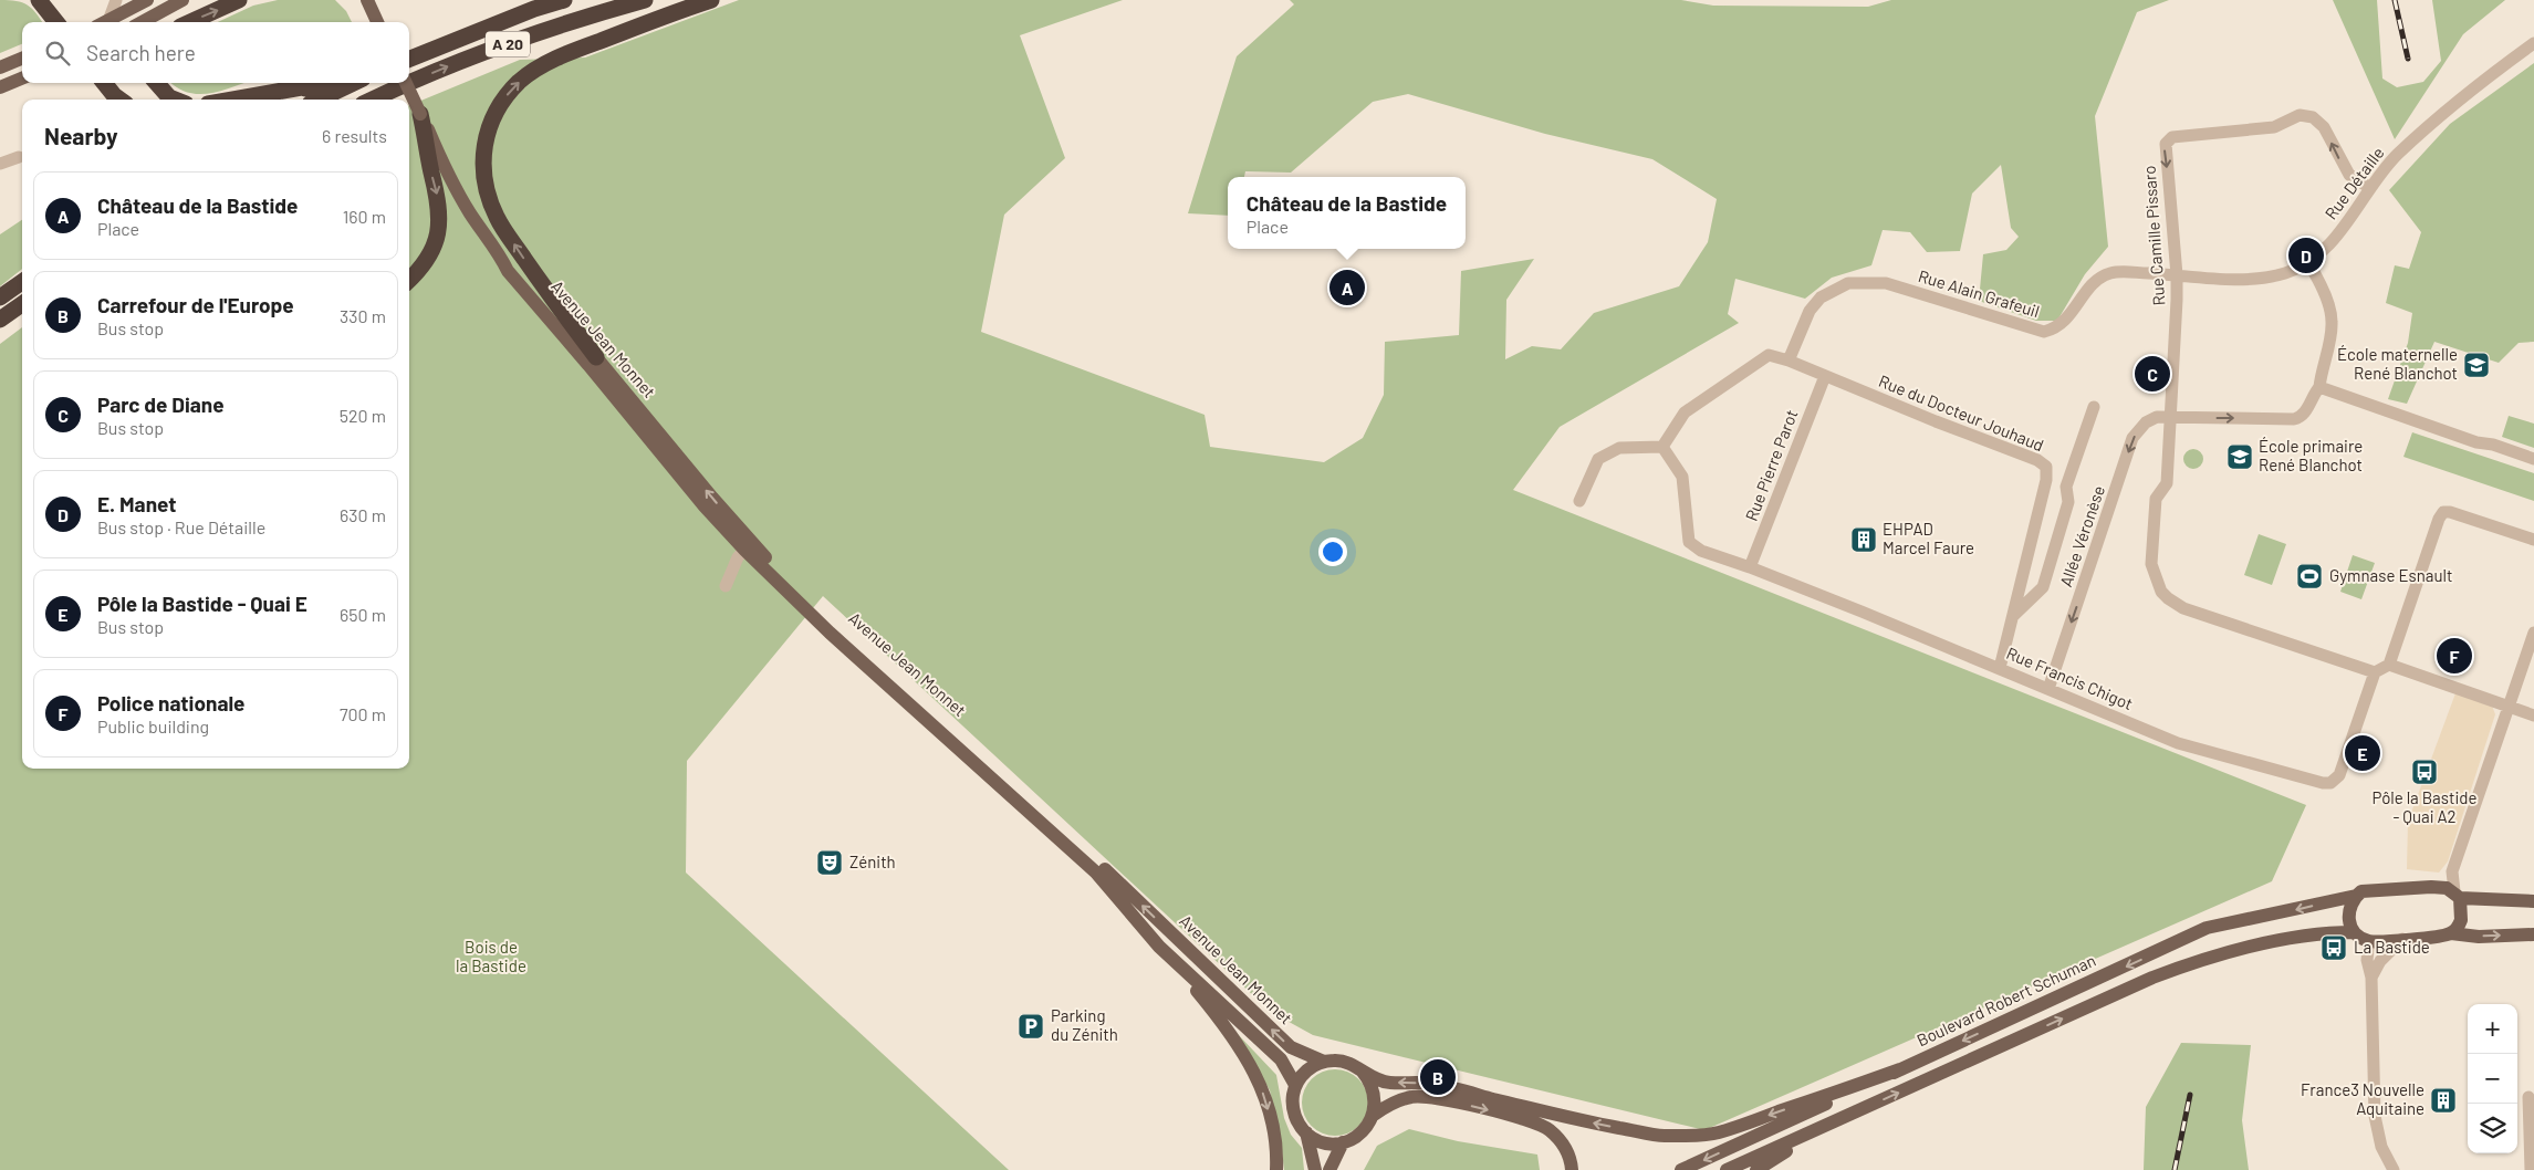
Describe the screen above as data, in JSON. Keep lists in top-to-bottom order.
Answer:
{
  "streets": {
    "highway": ["A 20"],
    "main road": ["Avenue Jean Monnet", "Boulevard Robert Schuman"],
    "street": [
      "Rue Détaille",
      "Rue Camille Pissaro",
      "Rue Alain Grafeuil",
      "Rue du Docteur Jouhaud",
      "Rue Pierre Parot",
      "Allée Véronèse",
      "Rue Francis Chigot"
    ]
  },
  "crossings": [
    ["Rue Détaille", "Rue Camille Pissaro"],
    ["Rue Détaille", "Rue Alain Grafeuil"],
    ["Rue Camille Pissaro", "Rue Alain Grafeuil"],
    ["Rue Camille Pissaro", "Allée Véronèse"],
    ["Rue Camille Pissaro", "Rue Francis Chigot"],
    ["Rue du Docteur Jouhaud", "Rue Pierre Parot"],
    ["Rue du Docteur Jouhaud", "Rue Francis Chigot"],
    ["Rue Pierre Parot", "Rue Francis Chigot"],
    ["Allée Véronèse", "Rue Francis Chigot"]
  ],
  "parks": ["Bois de la Bastide"],
  "places": {
    "school or university": ["École maternelle René Blanchot", "École primaire René Blanchot"],
    "building": ["EHPAD Marcel Faure", "France3 Nouvelle Aquitaine"],
    "sports": ["Gymnase Esnault"],
    "bus stop": ["Pôle la Bastide - Quai A2", "La Bastide"],
    "theatre": ["Zénith"],
    "parking": ["Parking du Zénith"]
  },
  "page": {
    "search": "Search here",
    "heading": ["Nearby", "6 results"],
    "list": [
      {
        "mark": "A",
        "name": "Château de la Bastide",
        "note": "Place",
        "value": "160 m"
      },
      {
        "mark": "B",
        "name": "Carrefour de l'Europe",
        "note": "Bus stop",
        "value": "330 m"
      },
      {
        "mark": "C",
        "name": "Parc de Diane",
        "note": "Bus stop",
        "value": "520 m"
      },
      {
        "mark": "D",
        "name": "E. Manet",
        "note": "Bus stop · Rue Détaille",
        "value": "630 m"
      },
      {
        "mark": "E",
        "name": "Pôle la Bastide - Quai E",
        "note": "Bus stop",
        "value": "650 m"
      },
      {
        "mark": "F",
        "name": "Police nationale",
        "note": "Public building",
        "value": "700 m"
      }
    ],
    "popup": ["Château de la Bastide", "Place"],
    "pins": [
      "D",
      "A",
      "C",
      "F",
      "E",
      "B"
    ],
    "map_buttons": ["+", "−"]
  }
}
